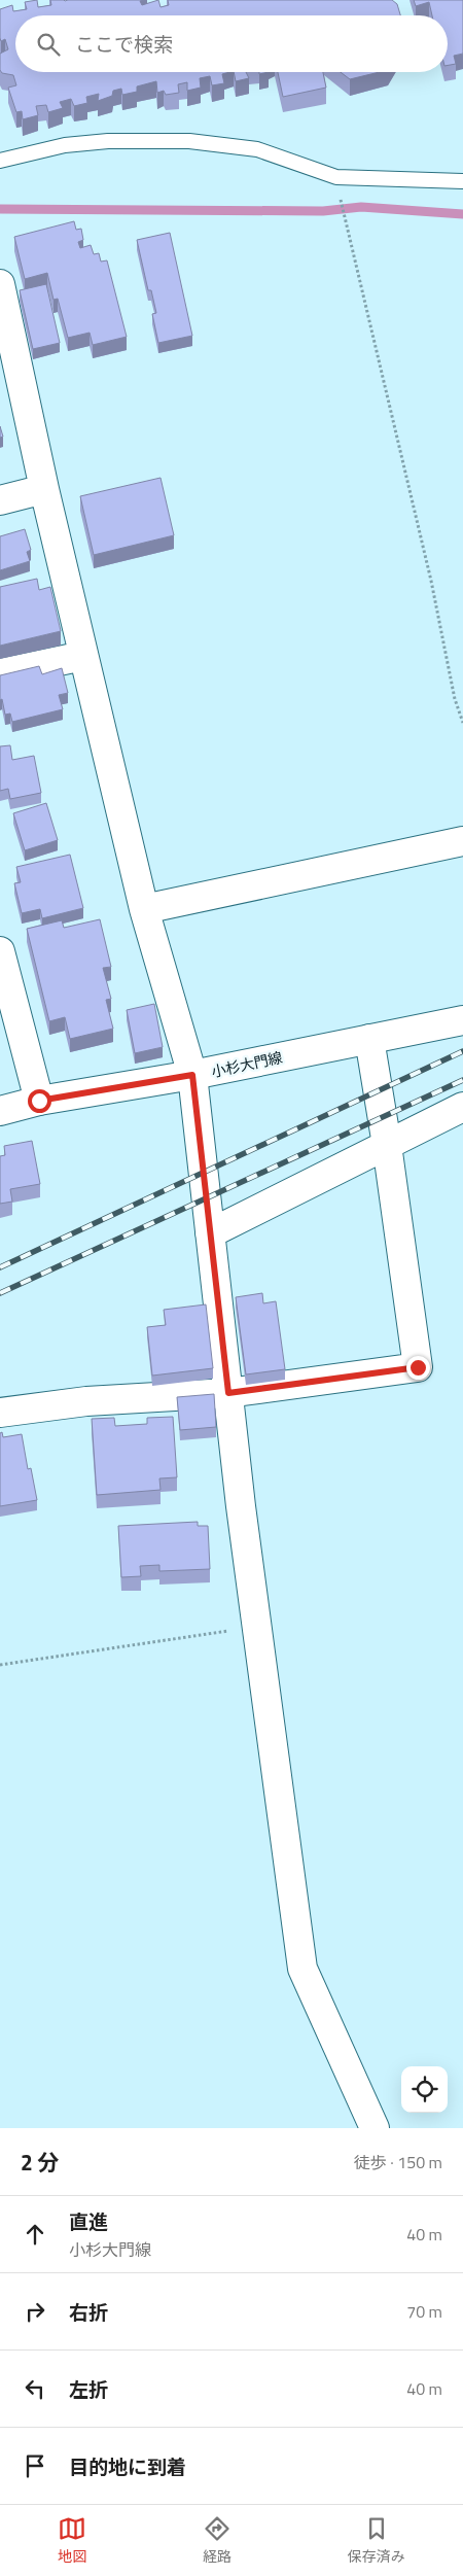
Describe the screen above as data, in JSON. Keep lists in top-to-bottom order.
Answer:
{
  "streets": {
    "street": ["小杉大門線"]
  },
  "page": {
    "search": "ここで検索",
    "heading": ["2 分", "徒歩 · 150 m"],
    "list": [
      ["直進", "小杉大門線", "40 m"],
      ["右折", "70 m"],
      ["左折", "40 m"],
      "目的地に到着"
    ],
    "nav": ["地図", "経路", "保存済み"]
  }
}
